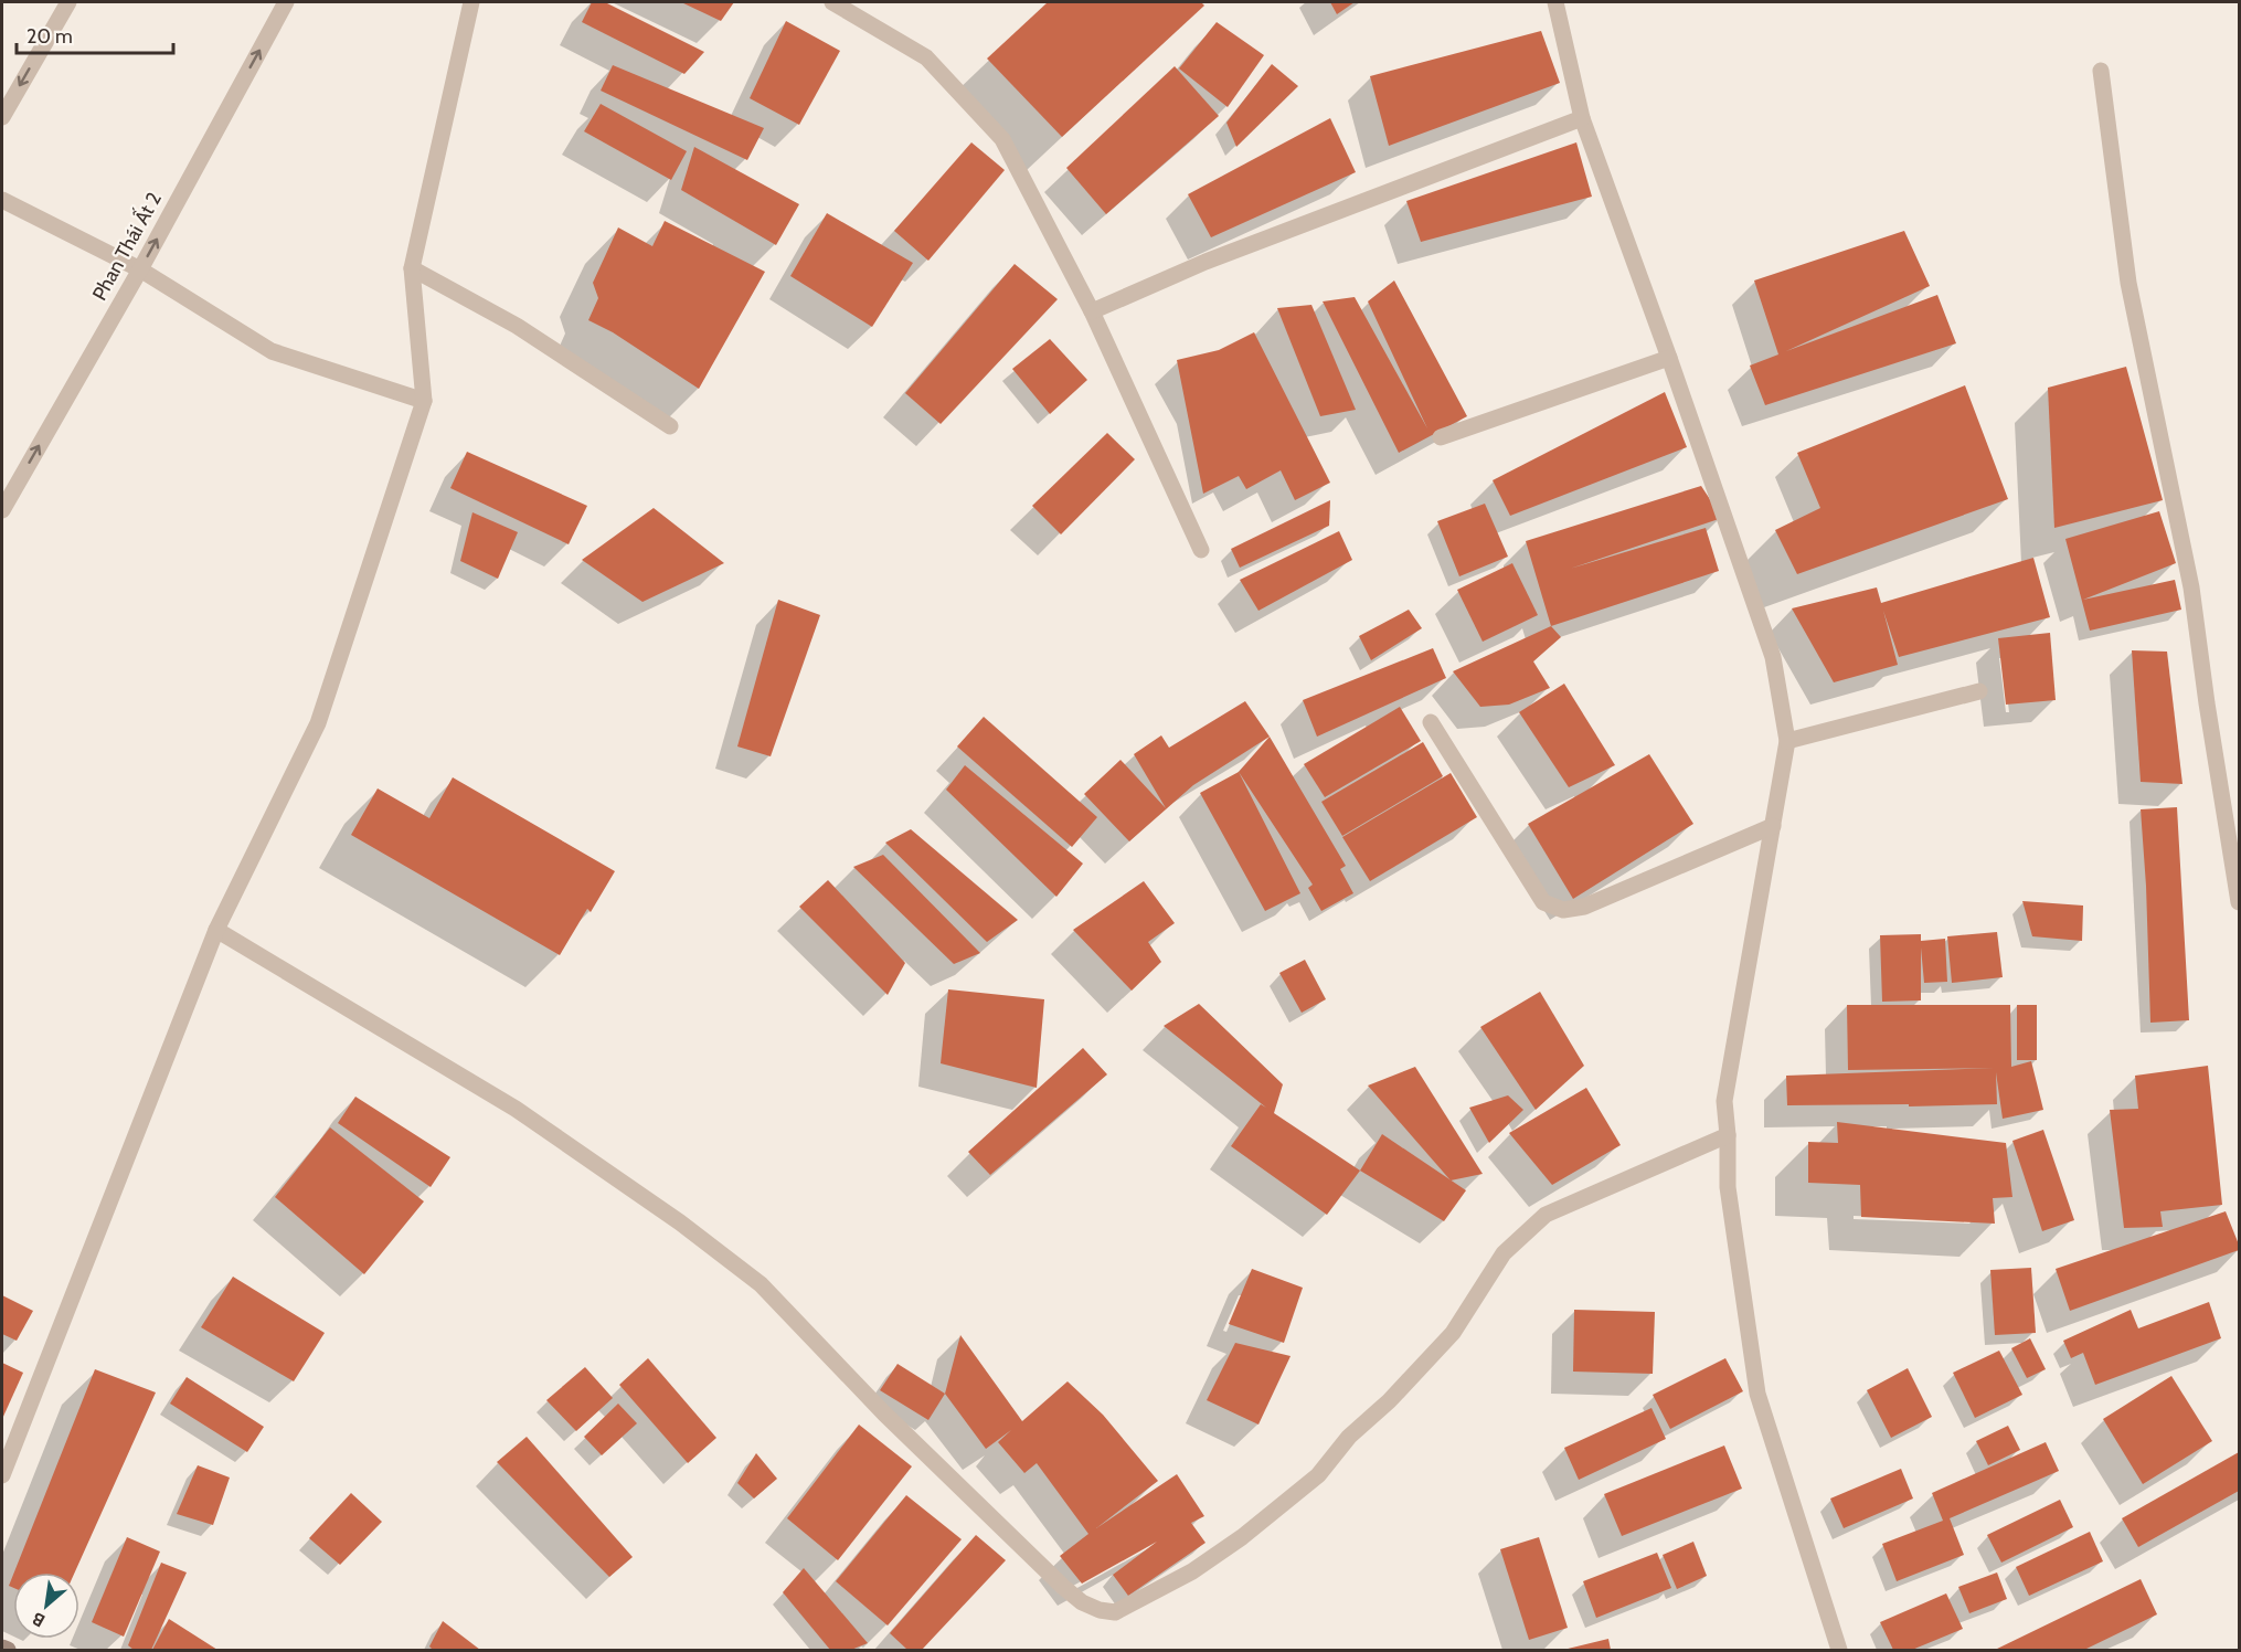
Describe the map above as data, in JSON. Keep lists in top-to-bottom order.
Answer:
{
  "streets": {
    "street": ["Phan Thái Ất 2"]
  },
  "one_way": ["Phan Thái Ất 2"],
  "scale_bar": "20 m",
  "north": "bottom left"
}
